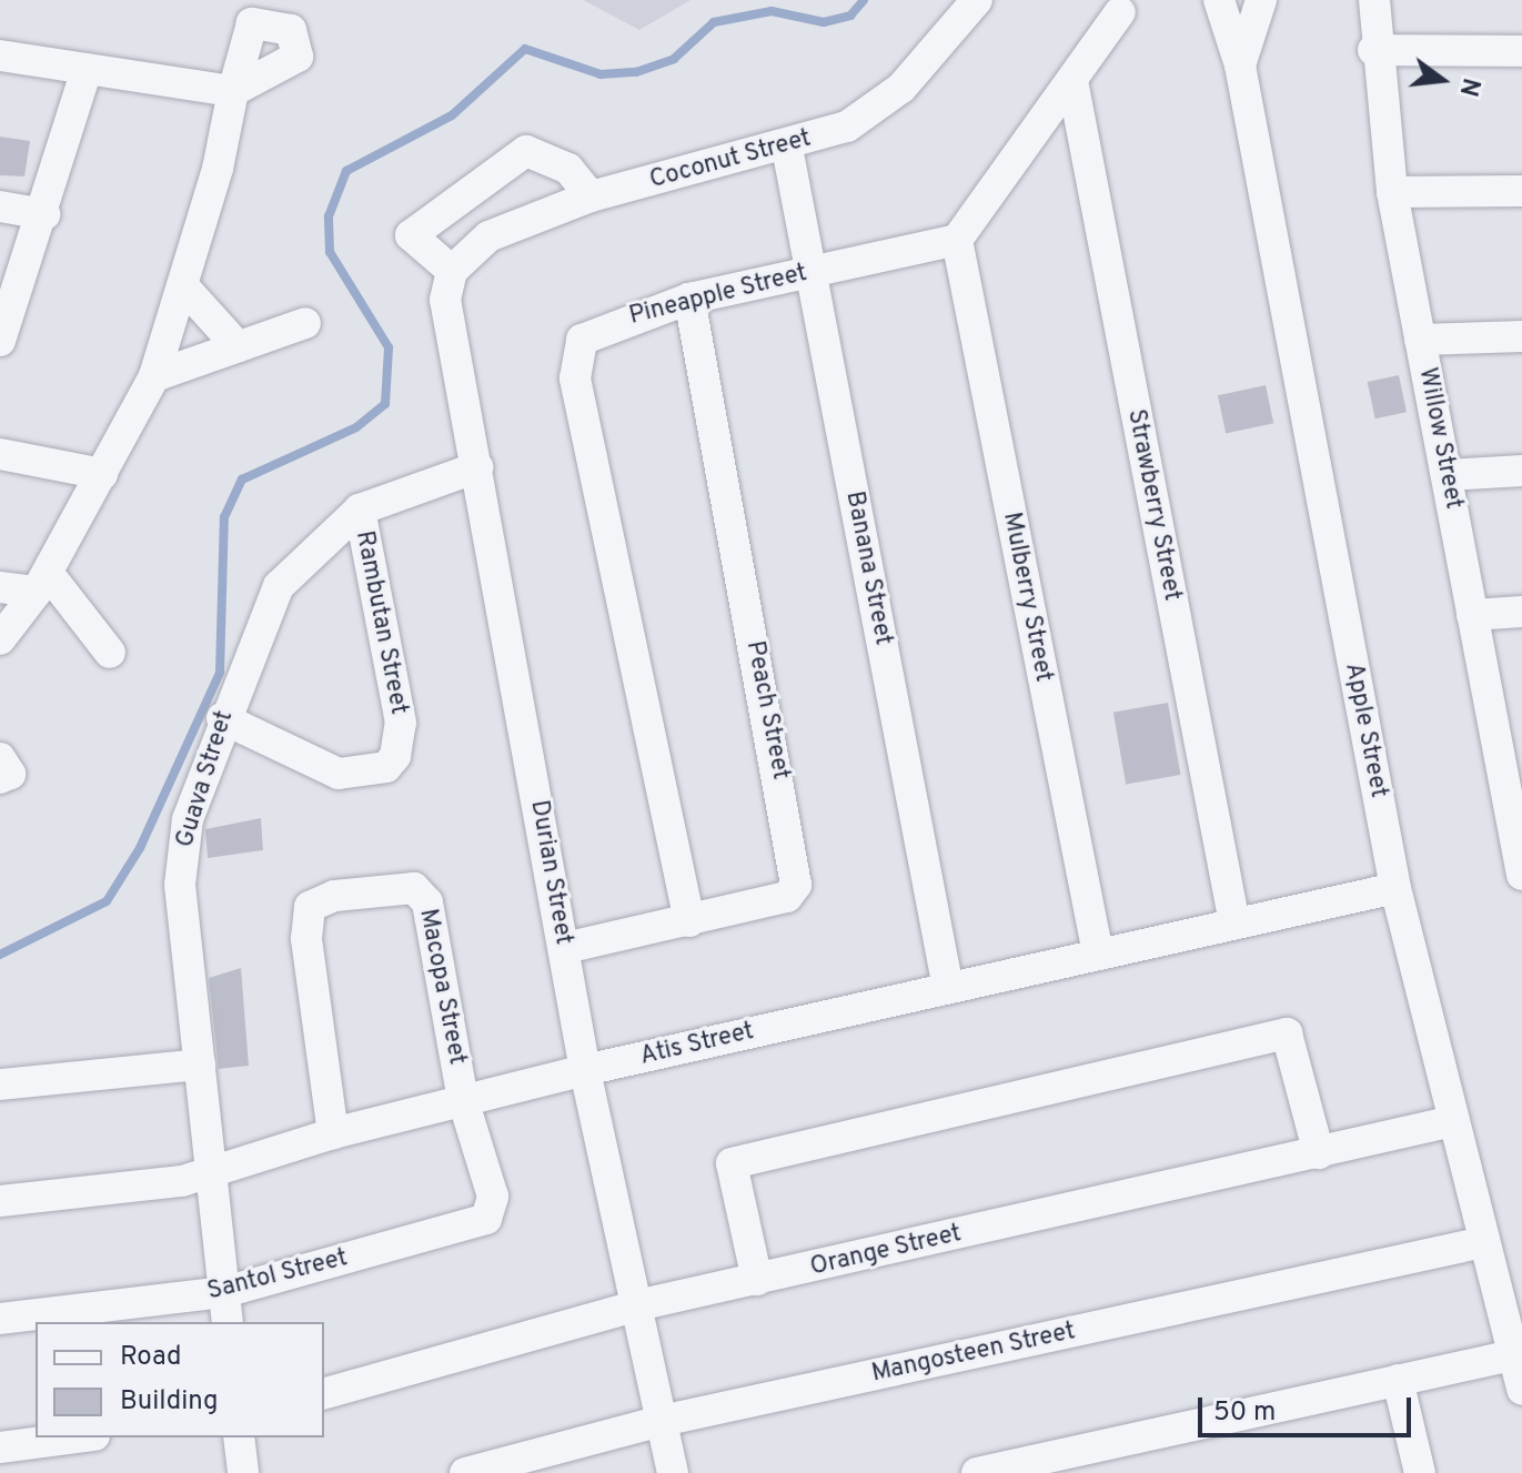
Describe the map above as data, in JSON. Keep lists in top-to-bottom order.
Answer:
{
  "streets": {
    "street": [
      "Coconut Street",
      "Pineapple Street",
      "Willow Street",
      "Strawberry Street",
      "Banana Street",
      "Mulberry Street",
      "Rambutan Street",
      "Peach Street",
      "Apple Street",
      "Guava Street",
      "Durian Street",
      "Macopa Street",
      "Atis Street",
      "Orange Street",
      "Santol Street",
      "Mangosteen Street"
    ]
  },
  "crossings": [
    ["Coconut Street", "Banana Street"],
    ["Coconut Street", "Durian Street"],
    ["Pineapple Street", "Banana Street"],
    ["Pineapple Street", "Mulberry Street"],
    ["Pineapple Street", "Peach Street"],
    ["Strawberry Street", "Atis Street"],
    ["Banana Street", "Atis Street"],
    ["Mulberry Street", "Atis Street"],
    ["Rambutan Street", "Guava Street"],
    ["Peach Street", "Durian Street"],
    ["Apple Street", "Atis Street"],
    ["Apple Street", "Orange Street"],
    ["Apple Street", "Mangosteen Street"],
    ["Guava Street", "Durian Street"],
    ["Guava Street", "Atis Street"],
    ["Guava Street", "Santol Street"],
    ["Durian Street", "Atis Street"],
    ["Durian Street", "Orange Street"],
    ["Durian Street", "Mangosteen Street"],
    ["Macopa Street", "Atis Street"],
    ["Macopa Street", "Santol Street"]
  ],
  "legend": ["Road", "Building"],
  "scale_bar": "50 m",
  "north": "right"
}
